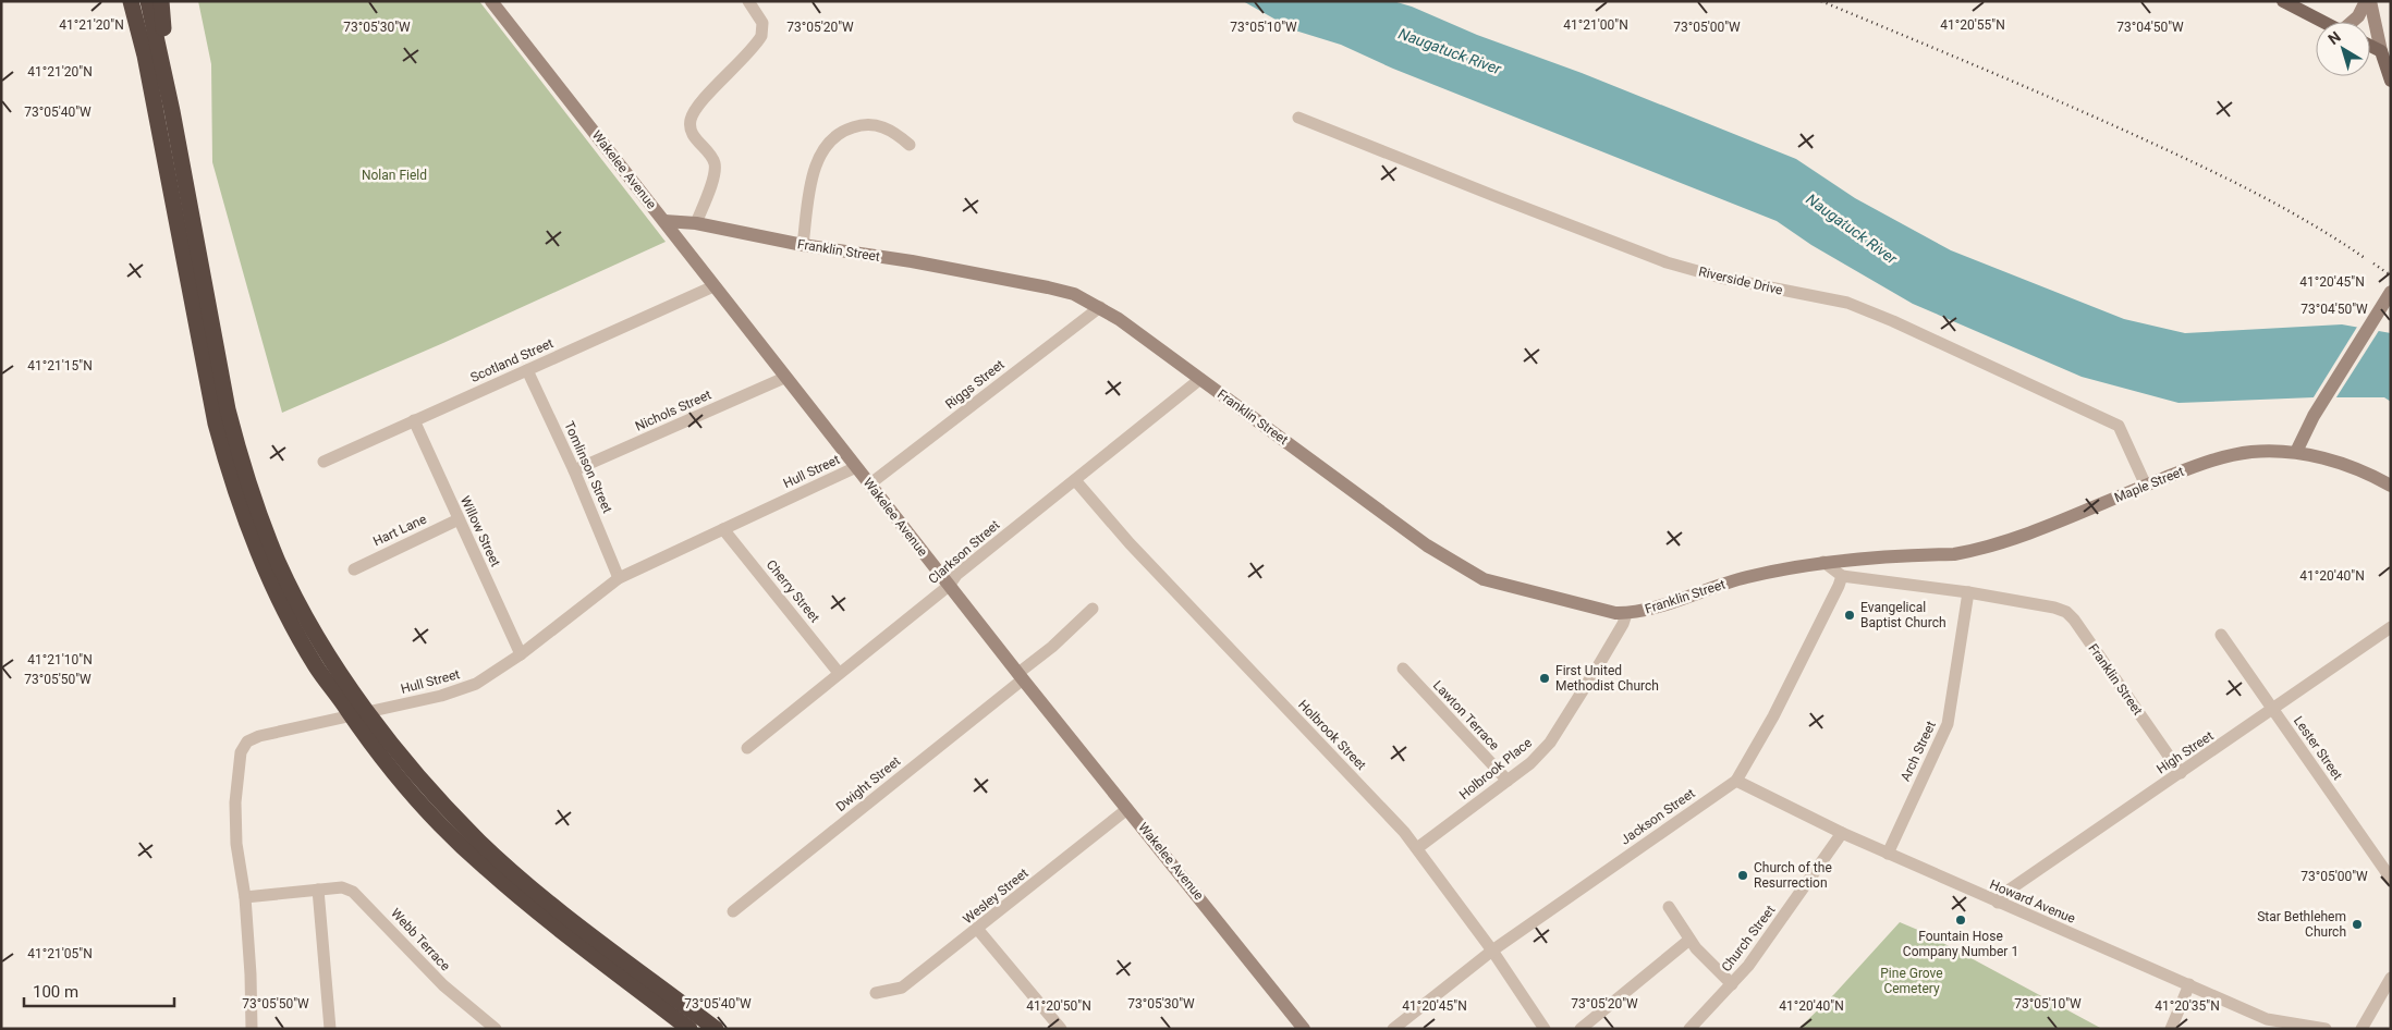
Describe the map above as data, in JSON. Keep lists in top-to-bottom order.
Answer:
{
  "streets": {
    "main road": ["Wakelee Avenue", "Franklin Street", "Maple Street"],
    "street": [
      "Riverside Drive",
      "Scotland Street",
      "Riggs Street",
      "Nichols Street",
      "Tomlinson Street",
      "Hull Street",
      "Hart Lane",
      "Willow Street",
      "Clarkson Street",
      "Cherry Street",
      "Lawton Terrace",
      "Holbrook Street",
      "Lester Street",
      "Arch Street",
      "High Street",
      "Holbrook Place",
      "Dwight Street",
      "Jackson Street",
      "Wesley Street",
      "Howard Avenue",
      "Church Street",
      "Webb Terrace"
    ]
  },
  "crossings": [
    ["Wakelee Avenue", "Franklin Street"],
    ["Wakelee Avenue", "Scotland Street"],
    ["Wakelee Avenue", "Riggs Street"],
    ["Wakelee Avenue", "Nichols Street"],
    ["Wakelee Avenue", "Hull Street"],
    ["Wakelee Avenue", "Clarkson Street"],
    ["Wakelee Avenue", "Dwight Street"],
    ["Wakelee Avenue", "Wesley Street"],
    ["Franklin Street", "Riggs Street"],
    ["Franklin Street", "Maple Street"],
    ["Franklin Street", "Clarkson Street"],
    ["Franklin Street", "Arch Street"],
    ["Franklin Street", "High Street"],
    ["Franklin Street", "Holbrook Place"],
    ["Franklin Street", "Jackson Street"],
    ["Riverside Drive", "Maple Street"],
    ["Scotland Street", "Tomlinson Street"],
    ["Scotland Street", "Willow Street"],
    ["Nichols Street", "Tomlinson Street"],
    ["Tomlinson Street", "Hull Street"],
    ["Hull Street", "Willow Street"],
    ["Hull Street", "Cherry Street"],
    ["Hull Street", "Webb Terrace"],
    ["Hart Lane", "Willow Street"],
    ["Clarkson Street", "Cherry Street"],
    ["Clarkson Street", "Holbrook Street"],
    ["Lawton Terrace", "Holbrook Place"],
    ["Holbrook Street", "Holbrook Place"],
    ["Holbrook Street", "Jackson Street"],
    ["Lester Street", "High Street"],
    ["Arch Street", "Howard Avenue"],
    ["High Street", "Howard Avenue"],
    ["Jackson Street", "Howard Avenue"],
    ["Howard Avenue", "Church Street"]
  ],
  "water": ["Naugatuck River"],
  "parks": ["Nolan Field", "Pine Grove Cemetery"],
  "places": [
    "Evangelical Baptist Church",
    "First United Methodist Church",
    "Church of the Resurrection",
    "Fountain Hose Company Number 1",
    "Star Bethlehem Church"
  ],
  "scale_bar": "100 m",
  "north": "top left",
  "coordinates": [
    "41°21'20\"N",
    "41°21'00\"N",
    "41°20'55\"N",
    "73°05'30\"W",
    "73°05'20\"W",
    "73°05'10\"W",
    "73°05'00\"W",
    "73°04'50\"W",
    "73°05'40\"W",
    "41°20'45\"N",
    "41°21'15\"N",
    "41°20'40\"N",
    "41°21'10\"N",
    "73°05'50\"W",
    "41°21'05\"N",
    "41°20'50\"N",
    "41°20'35\"N"
  ]
}
